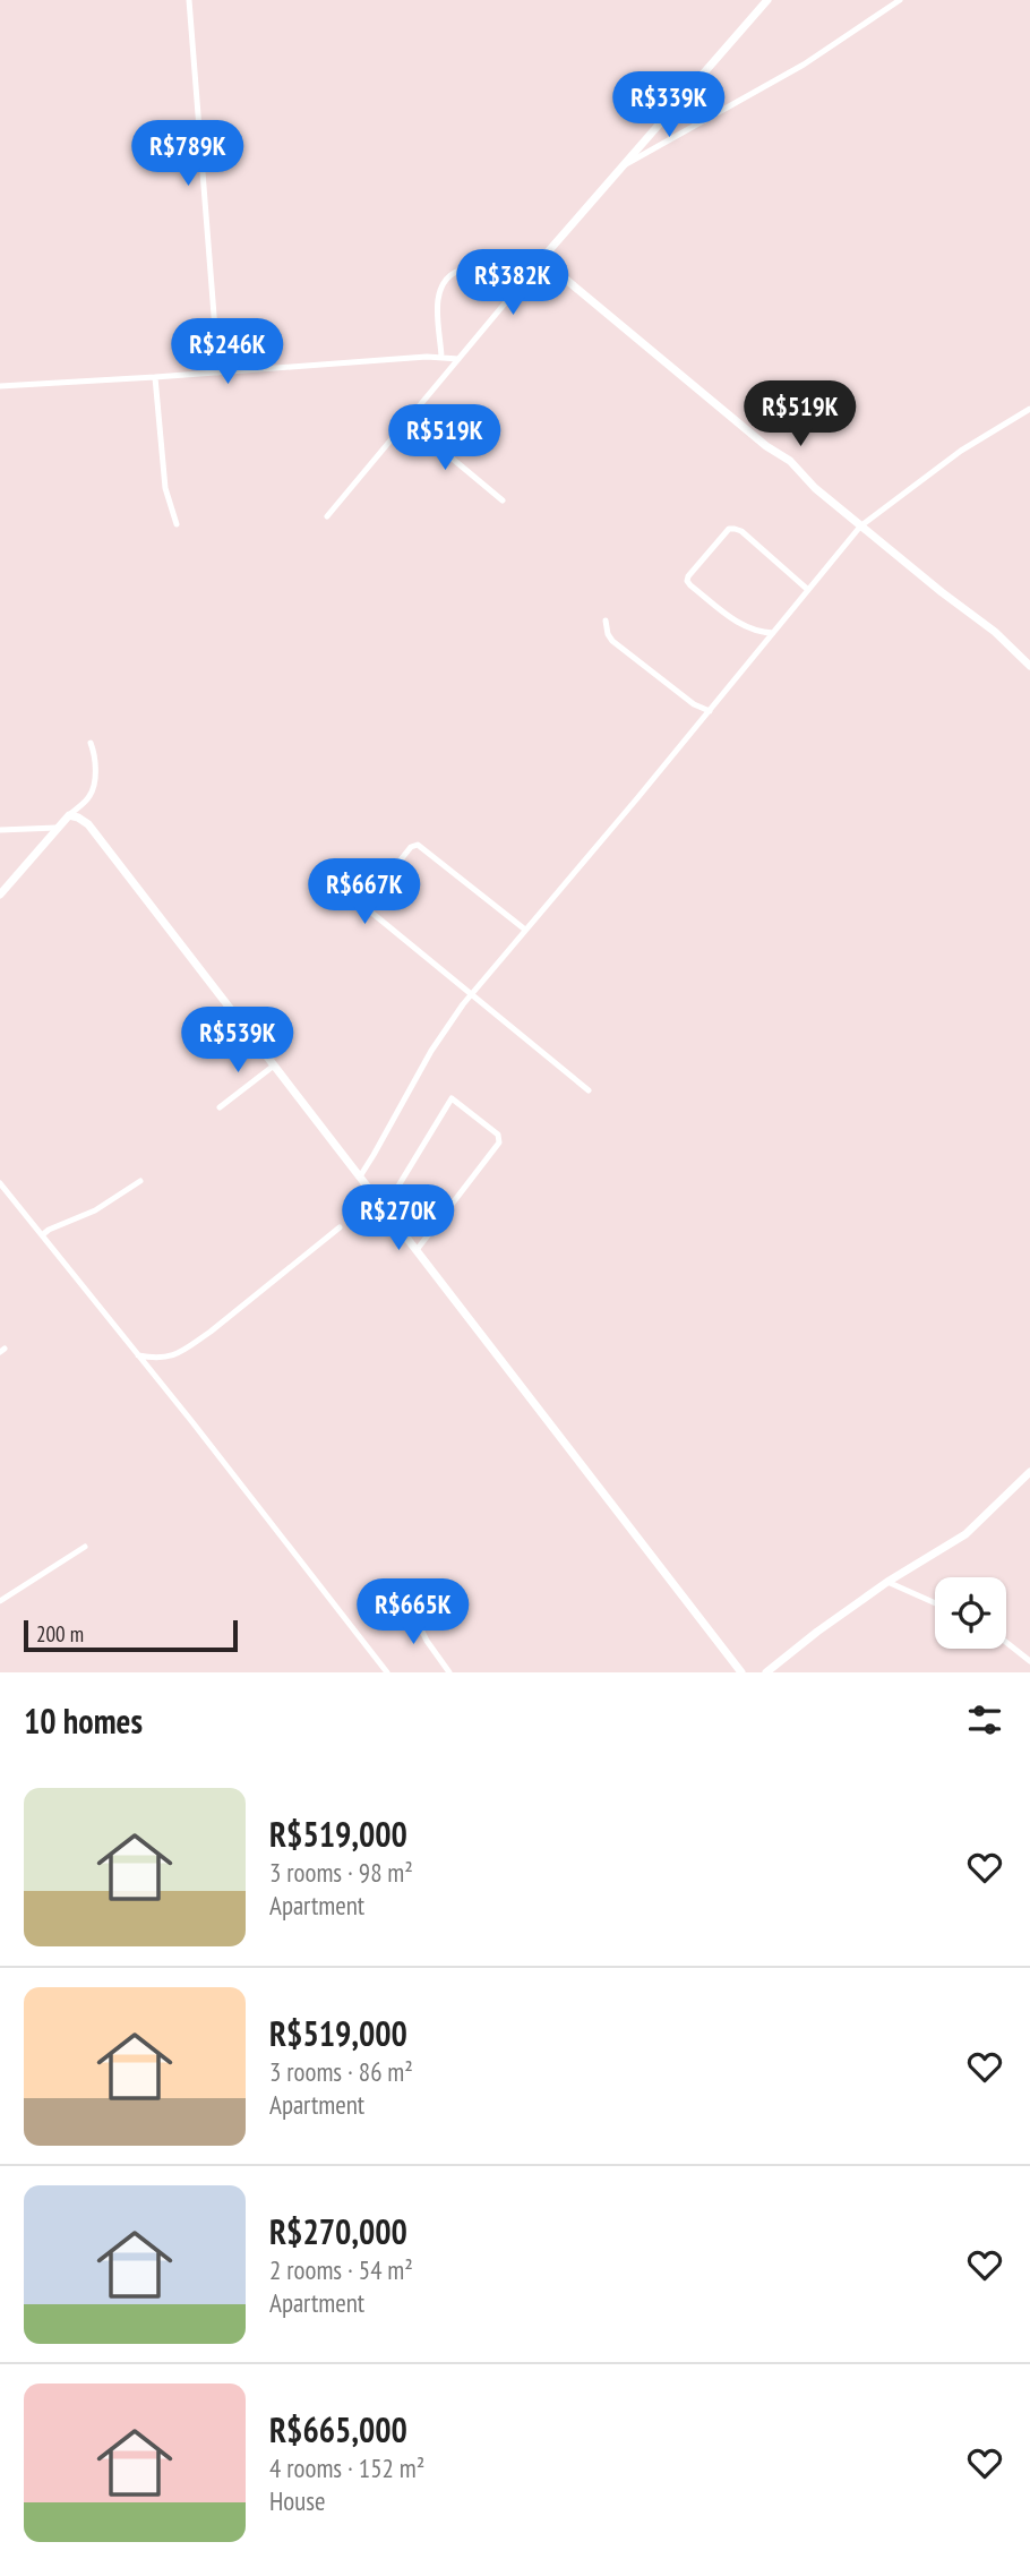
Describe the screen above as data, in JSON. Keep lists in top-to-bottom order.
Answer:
{
  "scale_bar": "200 m",
  "page": {
    "price": [
      "R$339K",
      "R$789K",
      "R$382K",
      "R$246K",
      "R$519K",
      "R$519K",
      "R$667K",
      "R$539K",
      "R$270K",
      "R$665K"
    ],
    "scale": "200 m",
    "heading": "10 homes",
    "list": [
      {
        "name": "R$519,000",
        "note": "3 rooms · 98 m² · Apartment"
      },
      {
        "name": "R$519,000",
        "note": "3 rooms · 86 m² · Apartment"
      },
      {
        "name": "R$270,000",
        "note": "2 rooms · 54 m² · Apartment"
      },
      {
        "name": "R$665,000",
        "note": "4 rooms · 152 m² · House"
      }
    ]
  }
}
